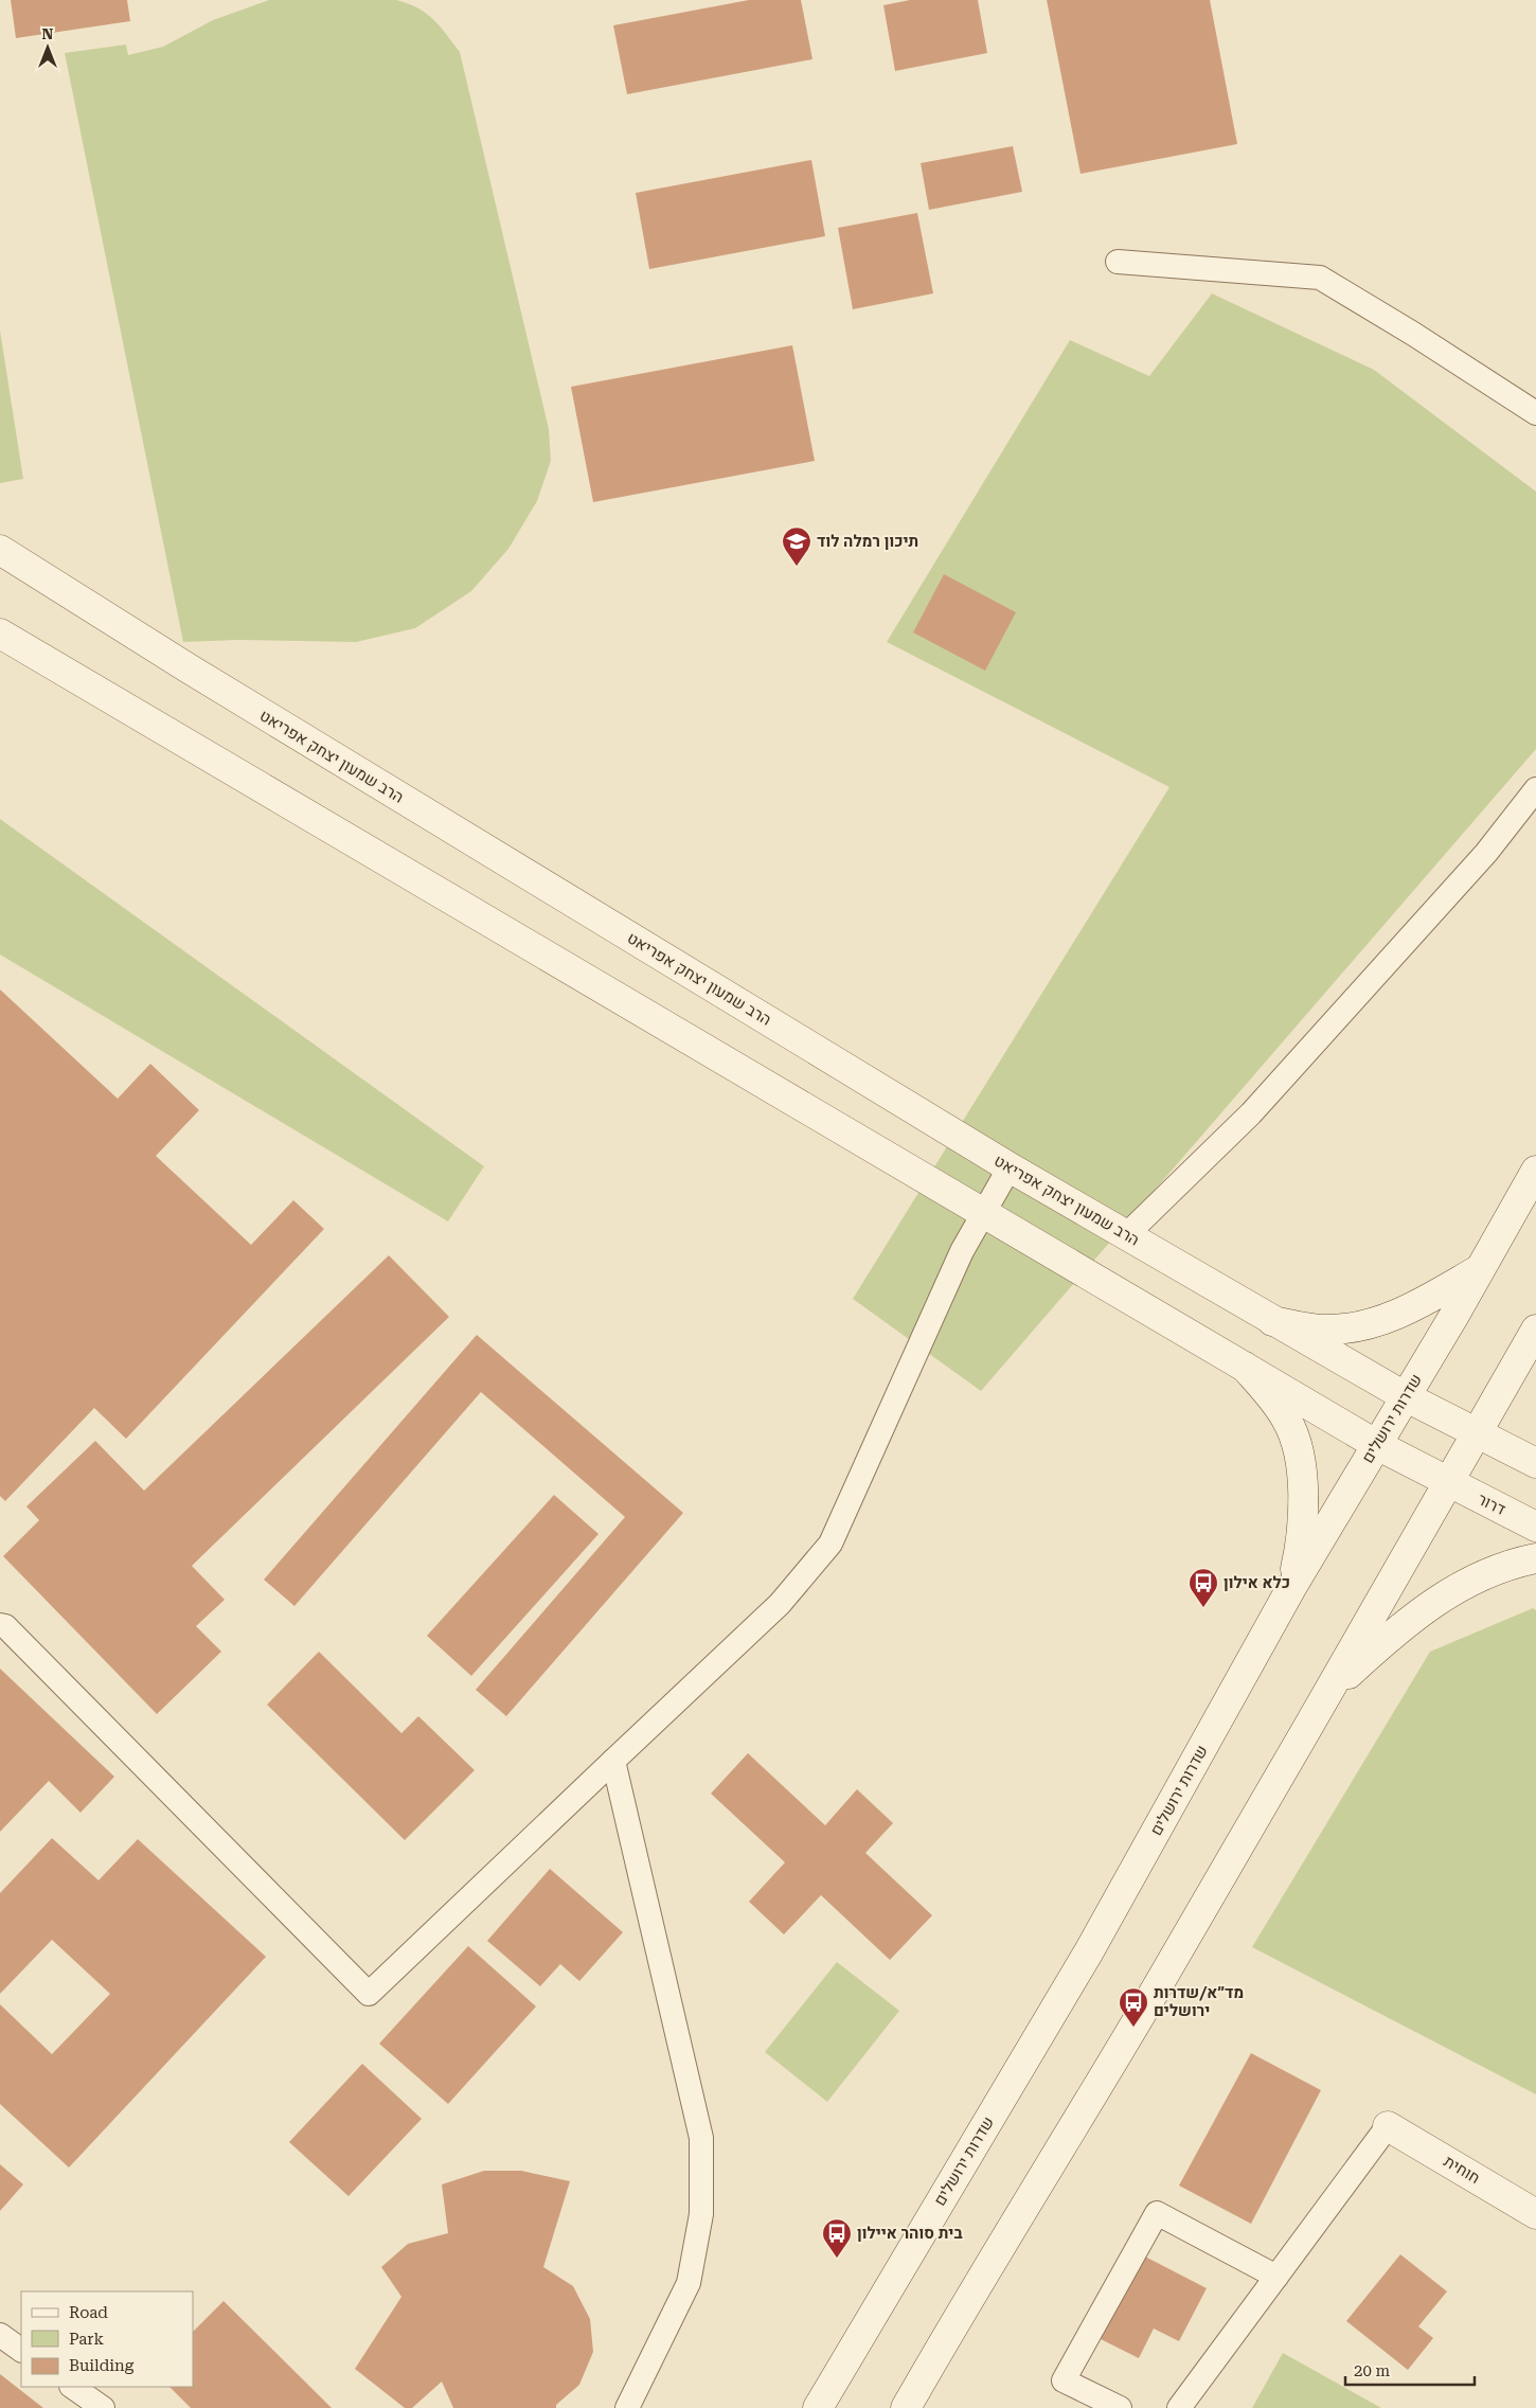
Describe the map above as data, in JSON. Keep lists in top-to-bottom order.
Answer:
{
  "streets": {
    "street": [
      "הרב שמעון יצחק אפריאט",
      "שדרות ירושלים",
      "דרור",
      "חוחית"
    ]
  },
  "crossings": [
    ["הרב שמעון יצחק אפריאט", "שדרות ירושלים"],
    ["שדרות ירושלים", "דרור"]
  ],
  "places": {
    "school or university": ["תיכון רמלה לוד"],
    "bus stop": ["כלא אילון", "מד״א/שדרות ירושלים", "בית סוהר איילון"]
  },
  "legend": ["Road", "Park", "Building"],
  "scale_bar": "20 m",
  "north": "top"
}
